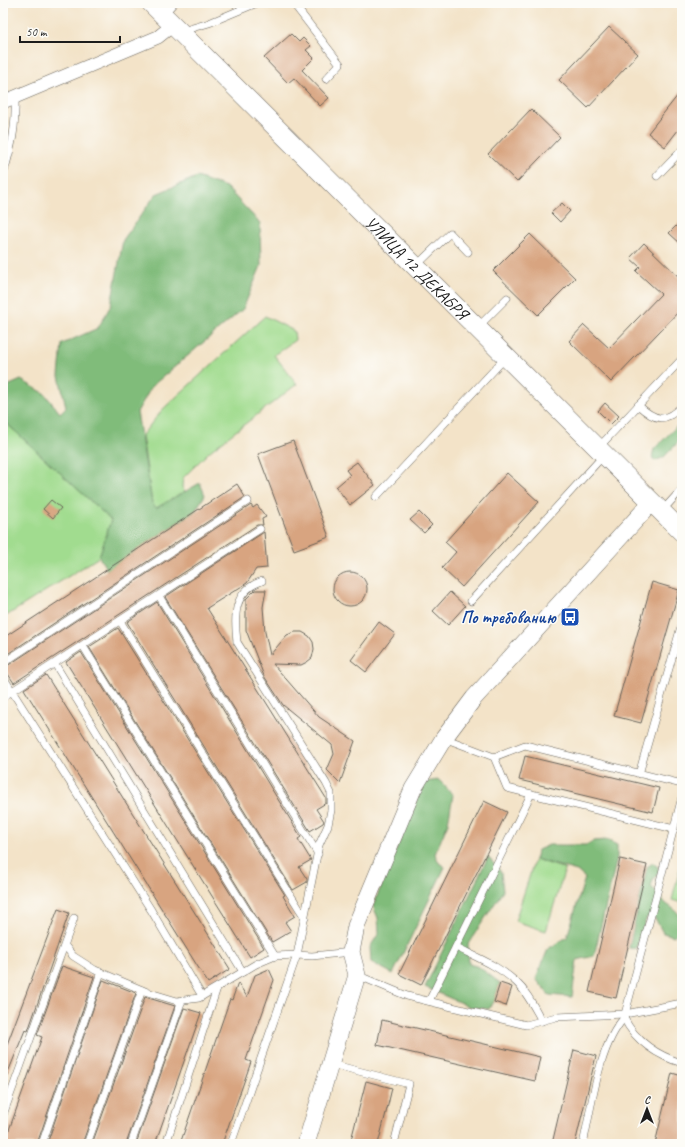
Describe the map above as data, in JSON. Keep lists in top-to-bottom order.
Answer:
{
  "streets": {
    "main road": ["УЛИЦА 12 ДЕКАБРЯ"]
  },
  "places": {
    "bus stop": ["По требованию"]
  },
  "scale_bar": "50 m",
  "north": "top"
}
